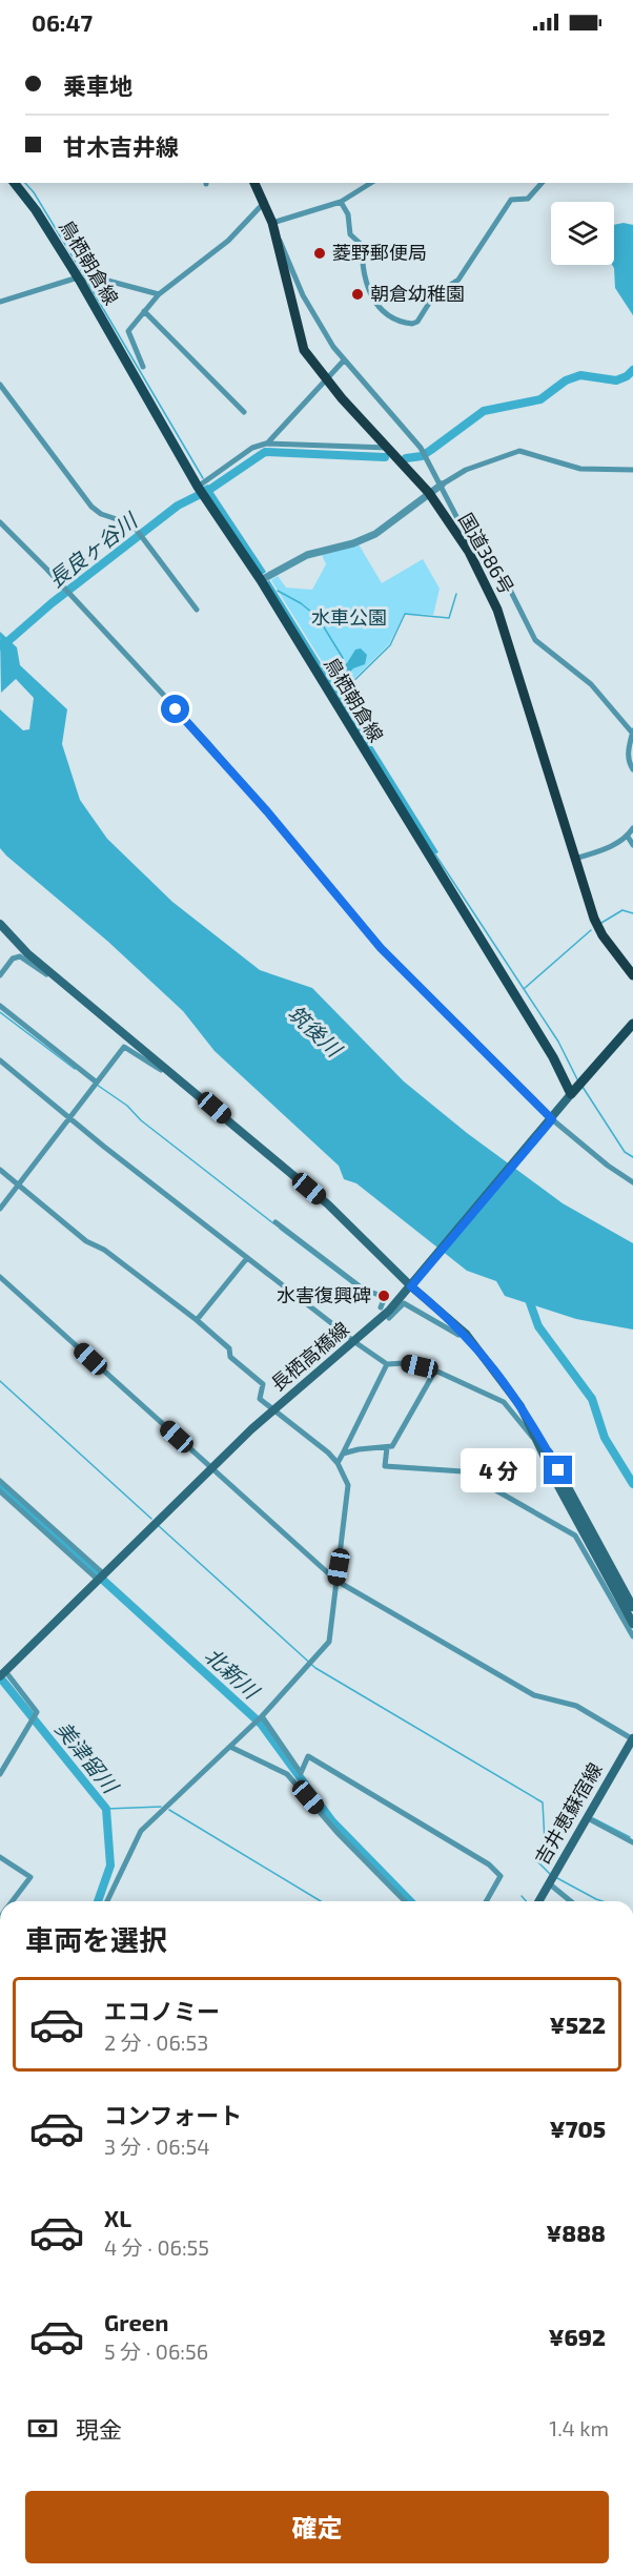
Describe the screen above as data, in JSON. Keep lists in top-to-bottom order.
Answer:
{
  "streets": {
    "highway": ["国道386号"],
    "main road": ["鳥栖朝倉線", "長栖高橋線", "吉井恵蘇宿線"]
  },
  "water": [
    "長良ヶ谷川",
    "筑後川",
    "北新川",
    "美津留川"
  ],
  "parks": ["水車公園"],
  "places": ["菱野郵便局", "朝倉幼稚園", "水害復興碑"],
  "page": {
    "status": "06:47",
    "banner": ["乗車地", "甘木吉井線"],
    "bubble": "4 分",
    "heading": "車両を選択",
    "list": [
      {
        "name": "エコノミー",
        "note": "2 分 · 06:53",
        "value": "¥522"
      },
      {
        "name": "コンフォート",
        "note": "3 分 · 06:54",
        "value": "¥705"
      },
      {
        "name": "XL",
        "note": "4 分 · 06:55",
        "value": "¥888"
      },
      {
        "name": "Green",
        "note": "5 分 · 06:56",
        "value": "¥692"
      }
    ],
    "pay": ["現金", "1.4 km"],
    "buttons": "確定"
  }
}
